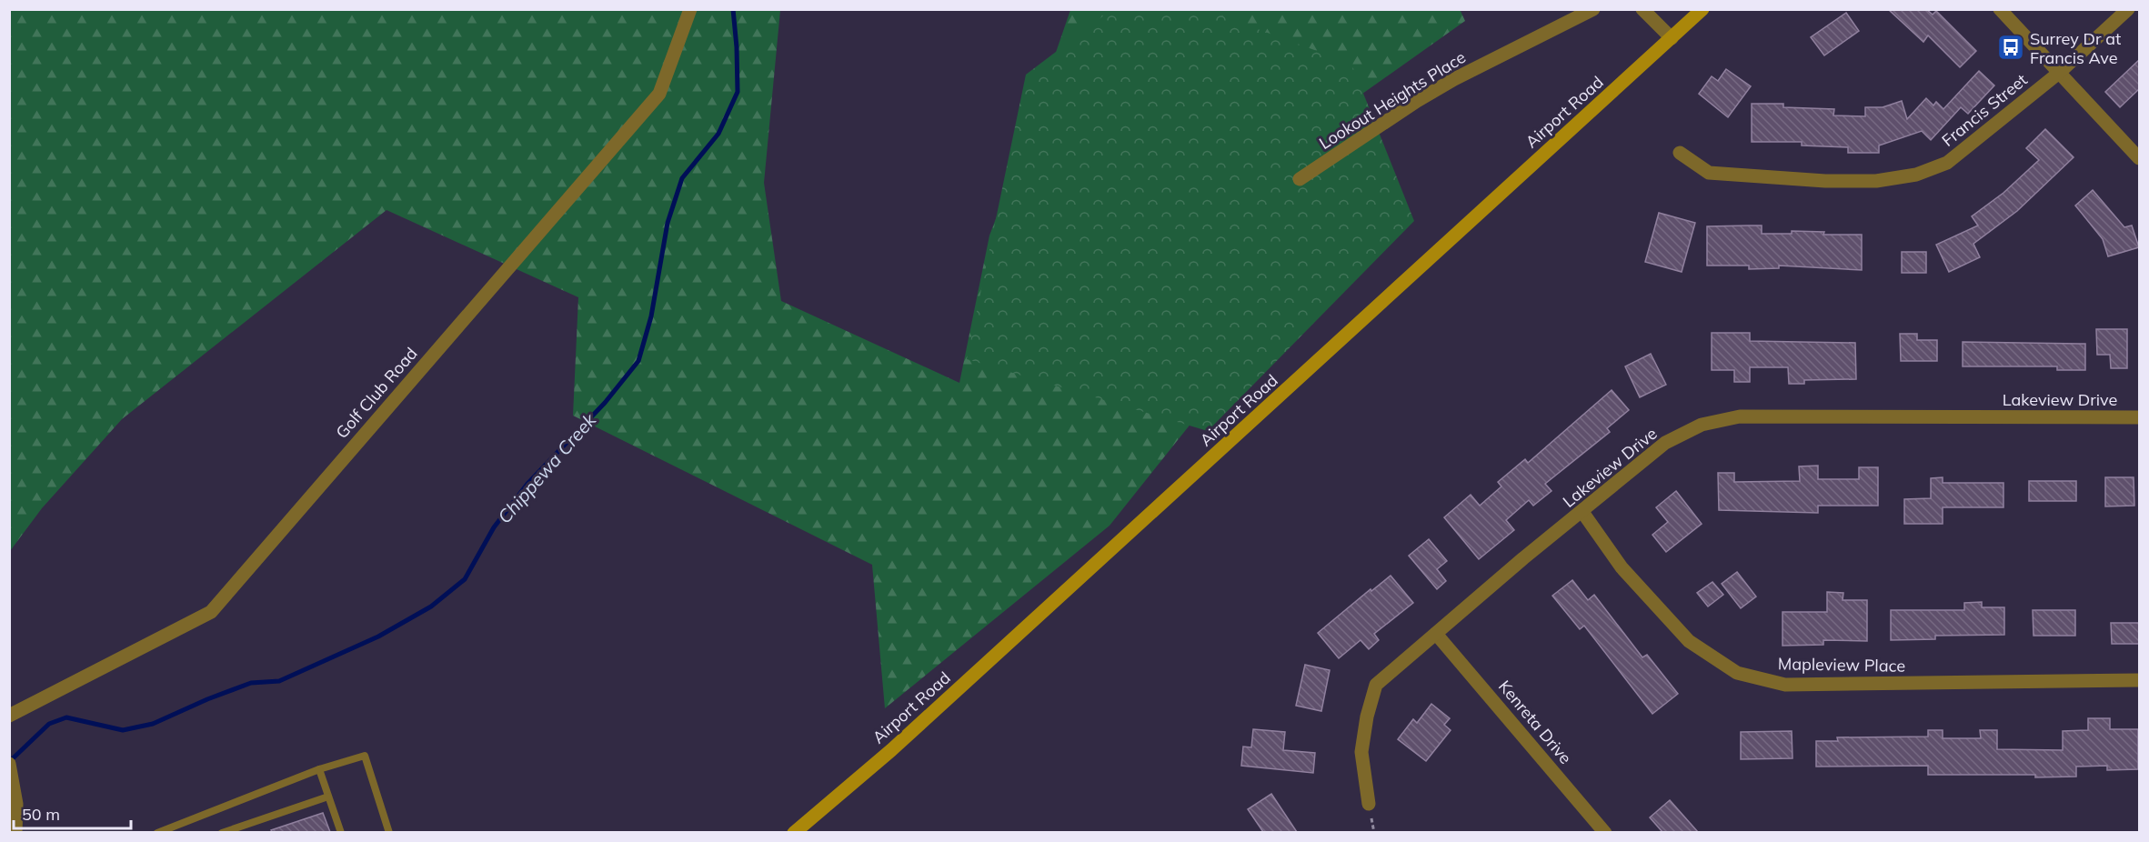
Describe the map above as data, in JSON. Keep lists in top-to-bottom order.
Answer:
{
  "streets": {
    "main road": ["Airport Road"],
    "street": [
      "Lookout Heights Place",
      "Francis Street",
      "Golf Club Road",
      "Lakeview Drive",
      "Mapleview Place",
      "Kenreta Drive"
    ]
  },
  "crossings": [
    ["Lakeview Drive", "Mapleview Place"],
    ["Lakeview Drive", "Kenreta Drive"]
  ],
  "water": ["Chippewa Creek"],
  "places": {
    "bus stop": ["Surrey Dr at Francis Ave"]
  },
  "scale_bar": "50 m"
}
